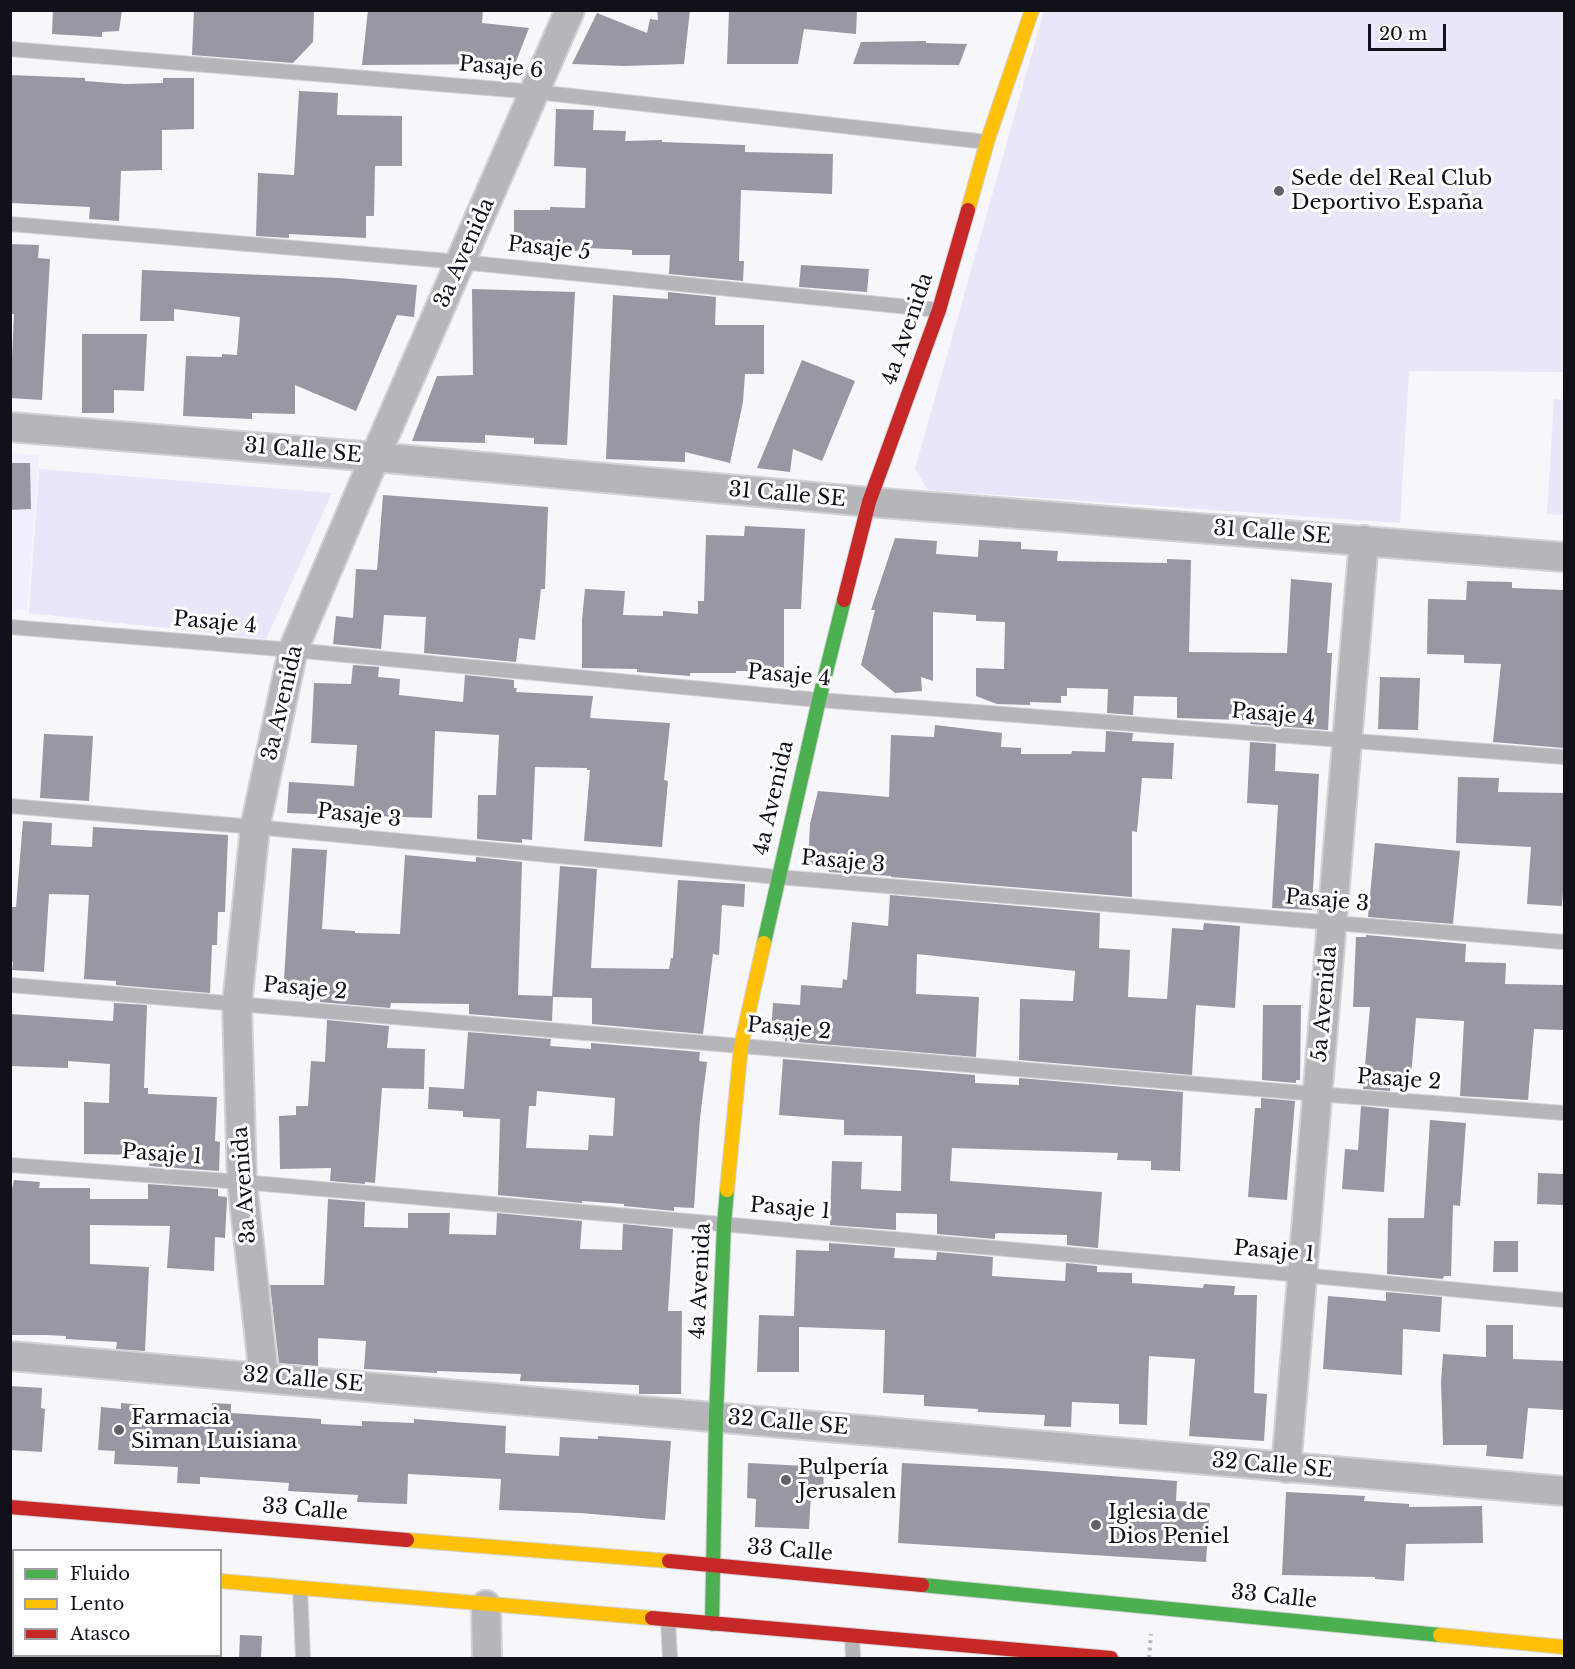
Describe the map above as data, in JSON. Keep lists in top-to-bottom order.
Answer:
{
  "streets": {
    "main road": ["4a Avenida", "33 Calle"],
    "street": [
      "3a Avenida",
      "31 Calle SE",
      "5a Avenida",
      "32 Calle SE"
    ],
    "lane": [
      "Pasaje 6",
      "Pasaje 5",
      "Pasaje 4",
      "Pasaje 3",
      "Pasaje 2",
      "Pasaje 1"
    ]
  },
  "crossings": [
    ["Pasaje 6", "3a Avenida"],
    ["Pasaje 6", "4a Avenida"],
    ["Pasaje 5", "3a Avenida"],
    ["Pasaje 5", "4a Avenida"],
    ["3a Avenida", "31 Calle SE"],
    ["3a Avenida", "Pasaje 4"],
    ["3a Avenida", "Pasaje 3"],
    ["3a Avenida", "Pasaje 2"],
    ["3a Avenida", "Pasaje 1"],
    ["3a Avenida", "32 Calle SE"],
    ["4a Avenida", "31 Calle SE"],
    ["4a Avenida", "Pasaje 4"],
    ["4a Avenida", "Pasaje 3"],
    ["4a Avenida", "Pasaje 2"],
    ["4a Avenida", "Pasaje 1"],
    ["4a Avenida", "32 Calle SE"],
    ["4a Avenida", "33 Calle"],
    ["31 Calle SE", "5a Avenida"],
    ["Pasaje 4", "5a Avenida"],
    ["Pasaje 3", "5a Avenida"],
    ["Pasaje 2", "5a Avenida"],
    ["5a Avenida", "Pasaje 1"],
    ["5a Avenida", "32 Calle SE"]
  ],
  "places": [
    "Sede del Real Club Deportivo España",
    "Farmacia Siman Luisiana",
    "Pulpería Jerusalen",
    "Iglesia de Dios Peniel"
  ],
  "legend": ["Fluido", "Lento", "Atasco"],
  "scale_bar": "20 m"
}
